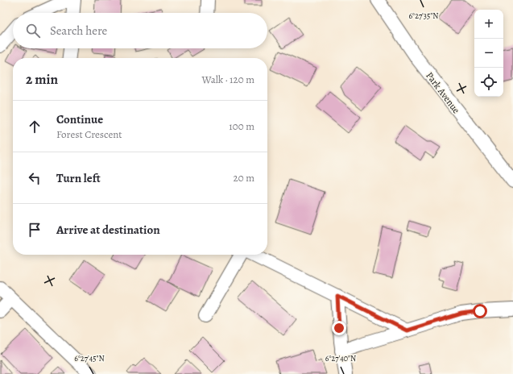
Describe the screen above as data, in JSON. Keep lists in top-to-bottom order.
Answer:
{
  "streets": {
    "street": ["Park Avenue"]
  },
  "page": {
    "map_buttons": ["+", "−"],
    "search": "Search here",
    "heading": ["2 min", "Walk · 120 m"],
    "list": [
      ["Continue", "Forest Crescent", "100 m"],
      ["Turn left", "20 m"],
      "Arrive at destination"
    ]
  },
  "coordinates": ["6°27'35\"N", "6°27'45\"N", "6°27'40\"N"]
}
